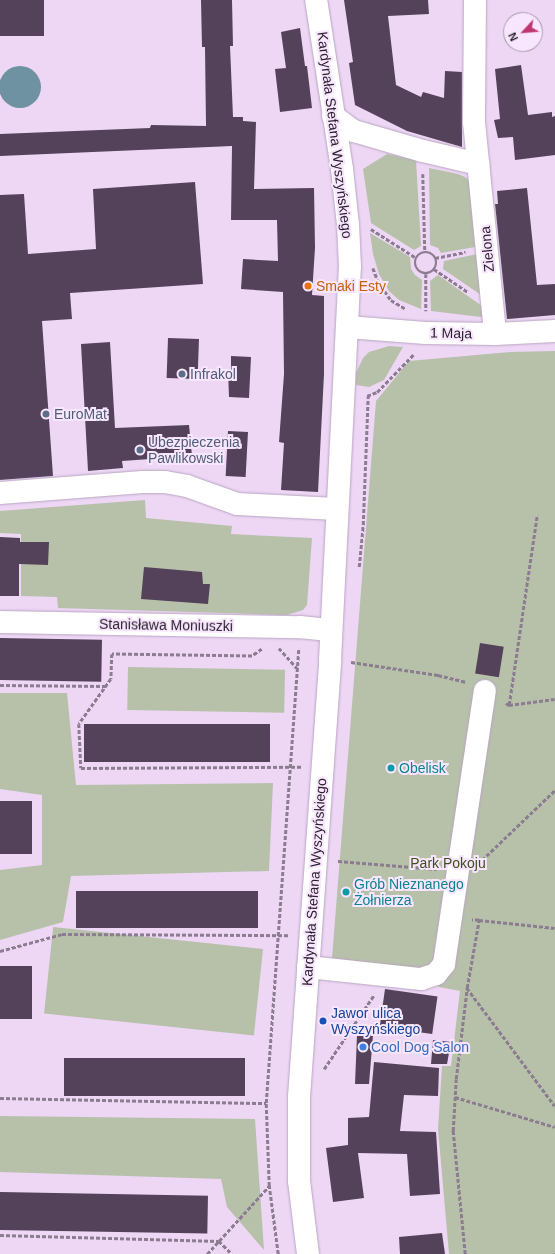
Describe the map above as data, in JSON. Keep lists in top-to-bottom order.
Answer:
{
  "streets": {
    "street": [
      "Kardynała Stefana Wyszyńskiego",
      "Zielona",
      "1 Maja",
      "Stanisława Moniuszki"
    ]
  },
  "crossings": [
    ["Kardynała Stefana Wyszyńskiego", "1 Maja"],
    ["Kardynała Stefana Wyszyńskiego", "Stanisława Moniuszki"],
    ["Zielona", "1 Maja"]
  ],
  "parks": ["Park Pokoju"],
  "places": [
    "Smaki Esty",
    "Infrakol",
    "EuroMat",
    "Ubezpieczenia Pawlikowski",
    "Obelisk",
    "Grób Nieznanego Żołnierza",
    "Jawor ulica Wyszyńskiego",
    "Cool Dog Salon"
  ],
  "north": "bottom left"
}
